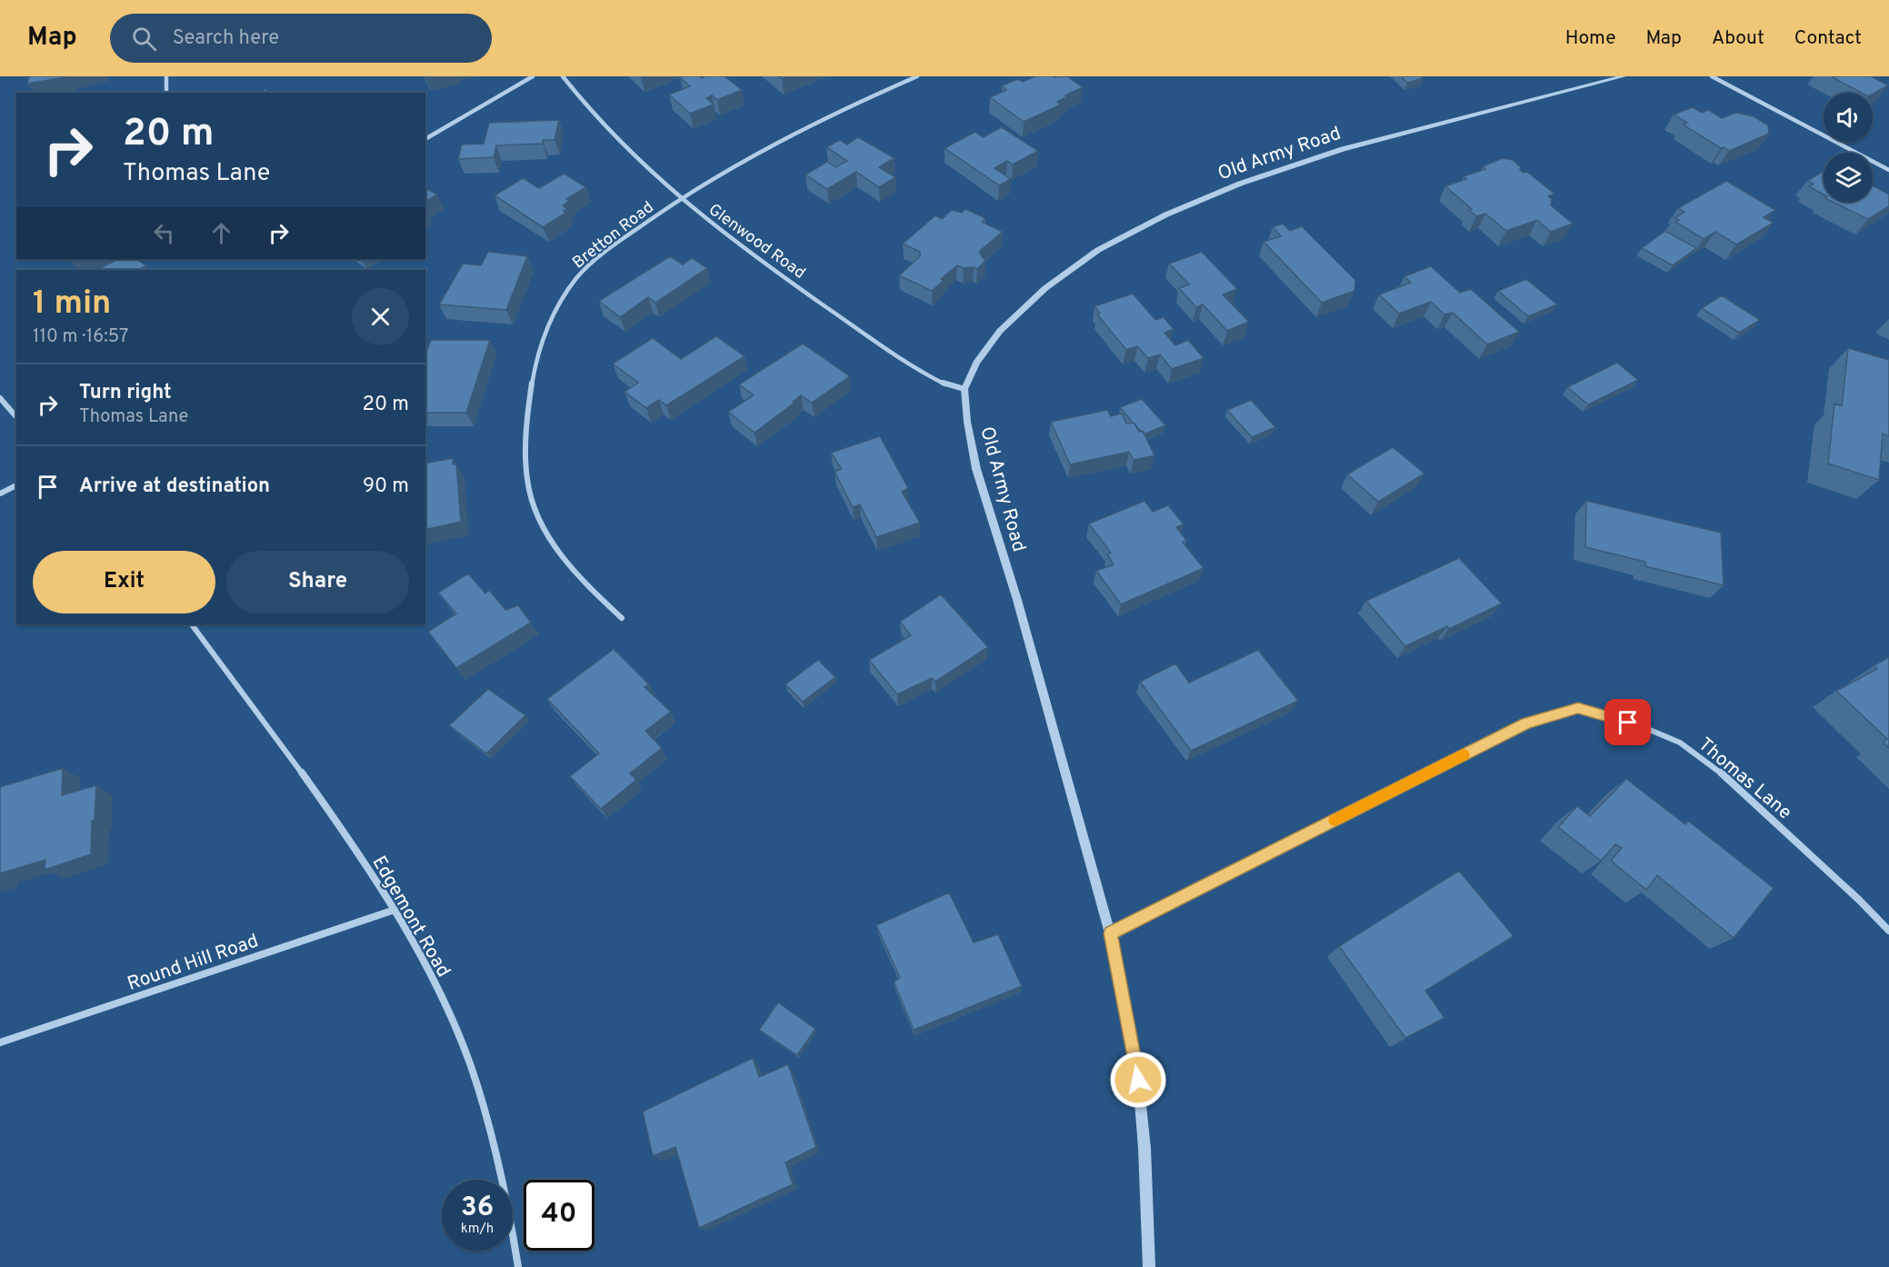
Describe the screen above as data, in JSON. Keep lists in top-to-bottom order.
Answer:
{
  "streets": {
    "street": [
      "Old Army Road",
      "Bretton Road",
      "Glenwood Road",
      "Thomas Lane",
      "Edgemont Road",
      "Round Hill Road"
    ]
  },
  "crossings": [
    ["Old Army Road", "Glenwood Road"],
    ["Old Army Road", "Thomas Lane"],
    ["Bretton Road", "Glenwood Road"],
    ["Edgemont Road", "Round Hill Road"]
  ],
  "page": {
    "header": "Map",
    "search": "Search here",
    "nav": [
      "Home",
      "Map",
      "About",
      "Contact"
    ],
    "turn": ["20 m", "Thomas Lane"],
    "heading": ["1 min", "110 m · 16:57"],
    "list": [
      {
        "name": "Turn right",
        "note": "Thomas Lane",
        "value": "20 m"
      },
      {
        "name": "Arrive at destination",
        "value": "90 m"
      }
    ],
    "buttons": ["Exit", "Share"],
    "speed": "36 km/h",
    "limit": "40"
  }
}
